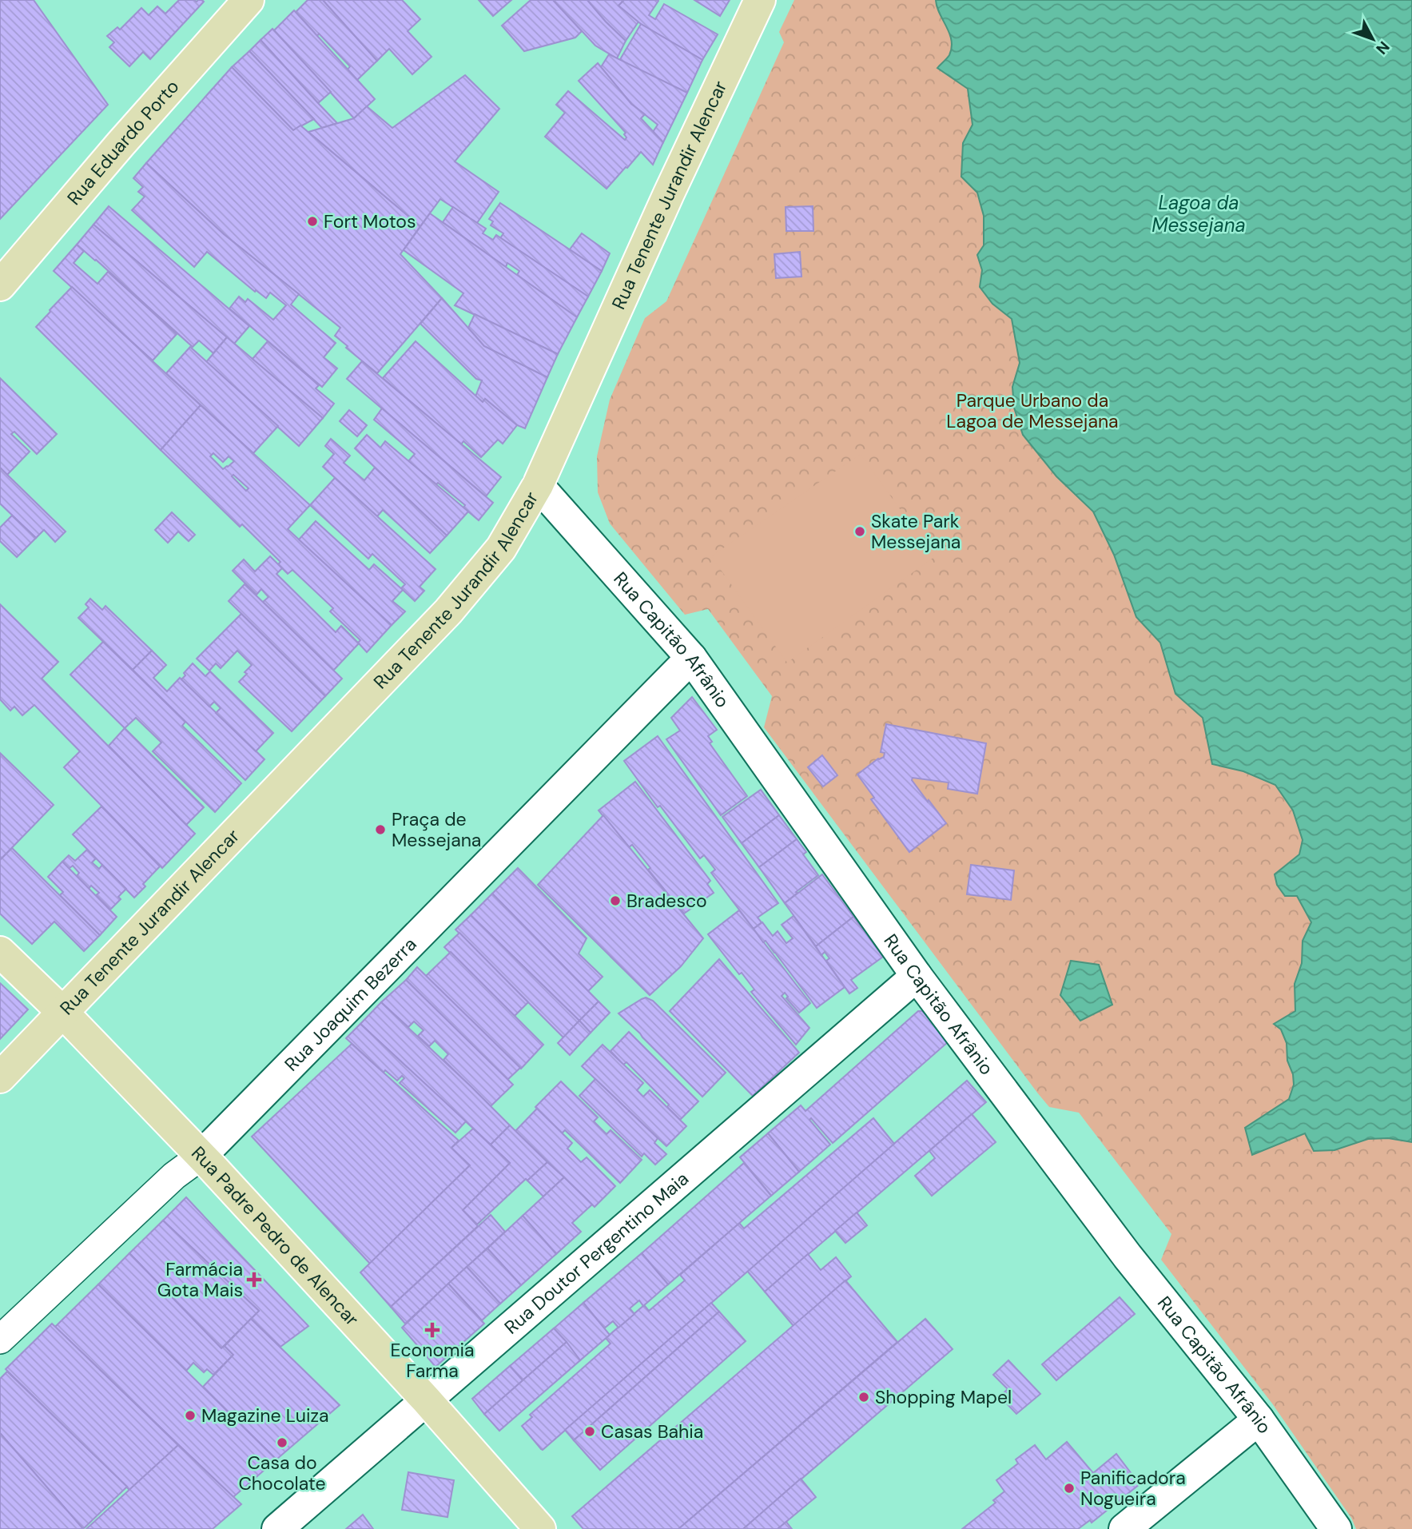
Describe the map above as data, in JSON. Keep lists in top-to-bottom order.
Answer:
{
  "streets": {
    "main road": ["Rua Eduardo Porto", "Rua Tenente Jurandir Alencar", "Rua Padre Pedro de Alencar"],
    "street": ["Rua Capitão Afrânio", "Rua Joaquim Bezerra", "Rua Doutor Pergentino Maia"]
  },
  "crossings": [
    ["Rua Tenente Jurandir Alencar", "Rua Capitão Afrânio"],
    ["Rua Tenente Jurandir Alencar", "Rua Padre Pedro de Alencar"],
    ["Rua Capitão Afrânio", "Rua Joaquim Bezerra"],
    ["Rua Capitão Afrânio", "Rua Doutor Pergentino Maia"],
    ["Rua Joaquim Bezerra", "Rua Padre Pedro de Alencar"],
    ["Rua Padre Pedro de Alencar", "Rua Doutor Pergentino Maia"]
  ],
  "water": ["Lagoa da Messejana"],
  "parks": ["Parque Urbano da Lagoa de Messejana"],
  "places": {
    "other": [
      "Fort Motos",
      "Skate Park Messejana",
      "Praça de Messejana",
      "Bradesco",
      "Shopping Mapel",
      "Magazine Luiza",
      "Casas Bahia",
      "Casa do Chocolate",
      "Panificadora Nogueira"
    ],
    "health": ["Farmácia Gota Mais", "Economia Farma"]
  },
  "north": "bottom right"
}
